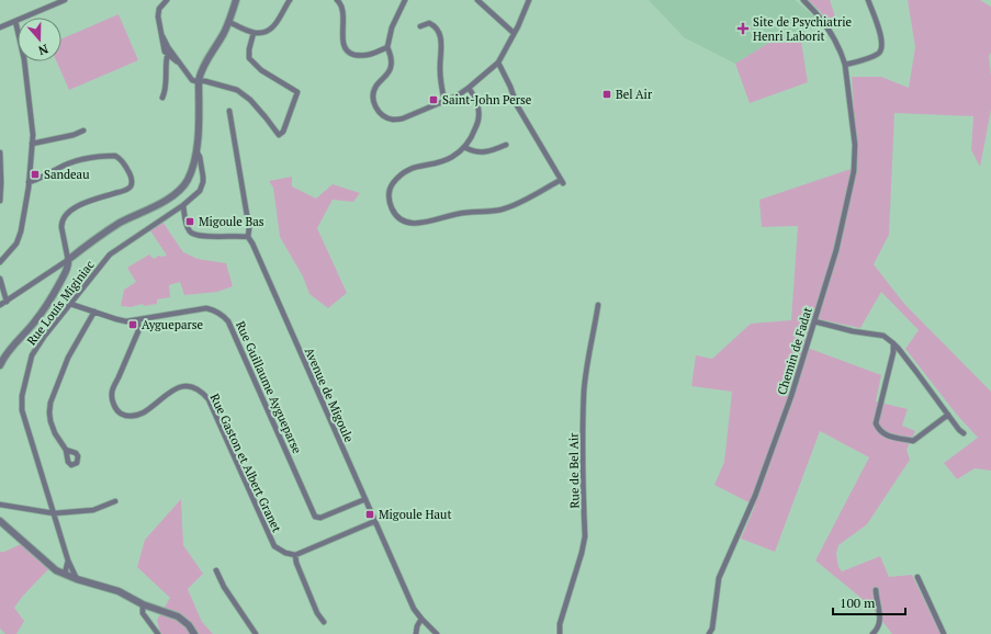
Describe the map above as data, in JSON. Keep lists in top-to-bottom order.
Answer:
{
  "streets": {
    "street": [
      "Rue Louis Miginiac",
      "Chemin de Fadat",
      "Rue Guillaume Aygueparse",
      "Avenue de Migoule",
      "Rue Gaston et Albert Granet",
      "Rue de Bel Air"
    ]
  },
  "crossings": [
    ["Rue Louis Miginiac", "Rue Guillaume Aygueparse"],
    ["Rue Guillaume Aygueparse", "Avenue de Migoule"],
    ["Rue Guillaume Aygueparse", "Rue Gaston et Albert Granet"]
  ],
  "places": {
    "health": ["Site de Psychiatrie Henri Laborit"],
    "transit": [
      "Bel Air",
      "Saint-John Perse",
      "Sandeau",
      "Migoule Bas",
      "Aygueparse",
      "Migoule Haut"
    ]
  },
  "scale_bar": "100 m",
  "north": "bottom"
}
